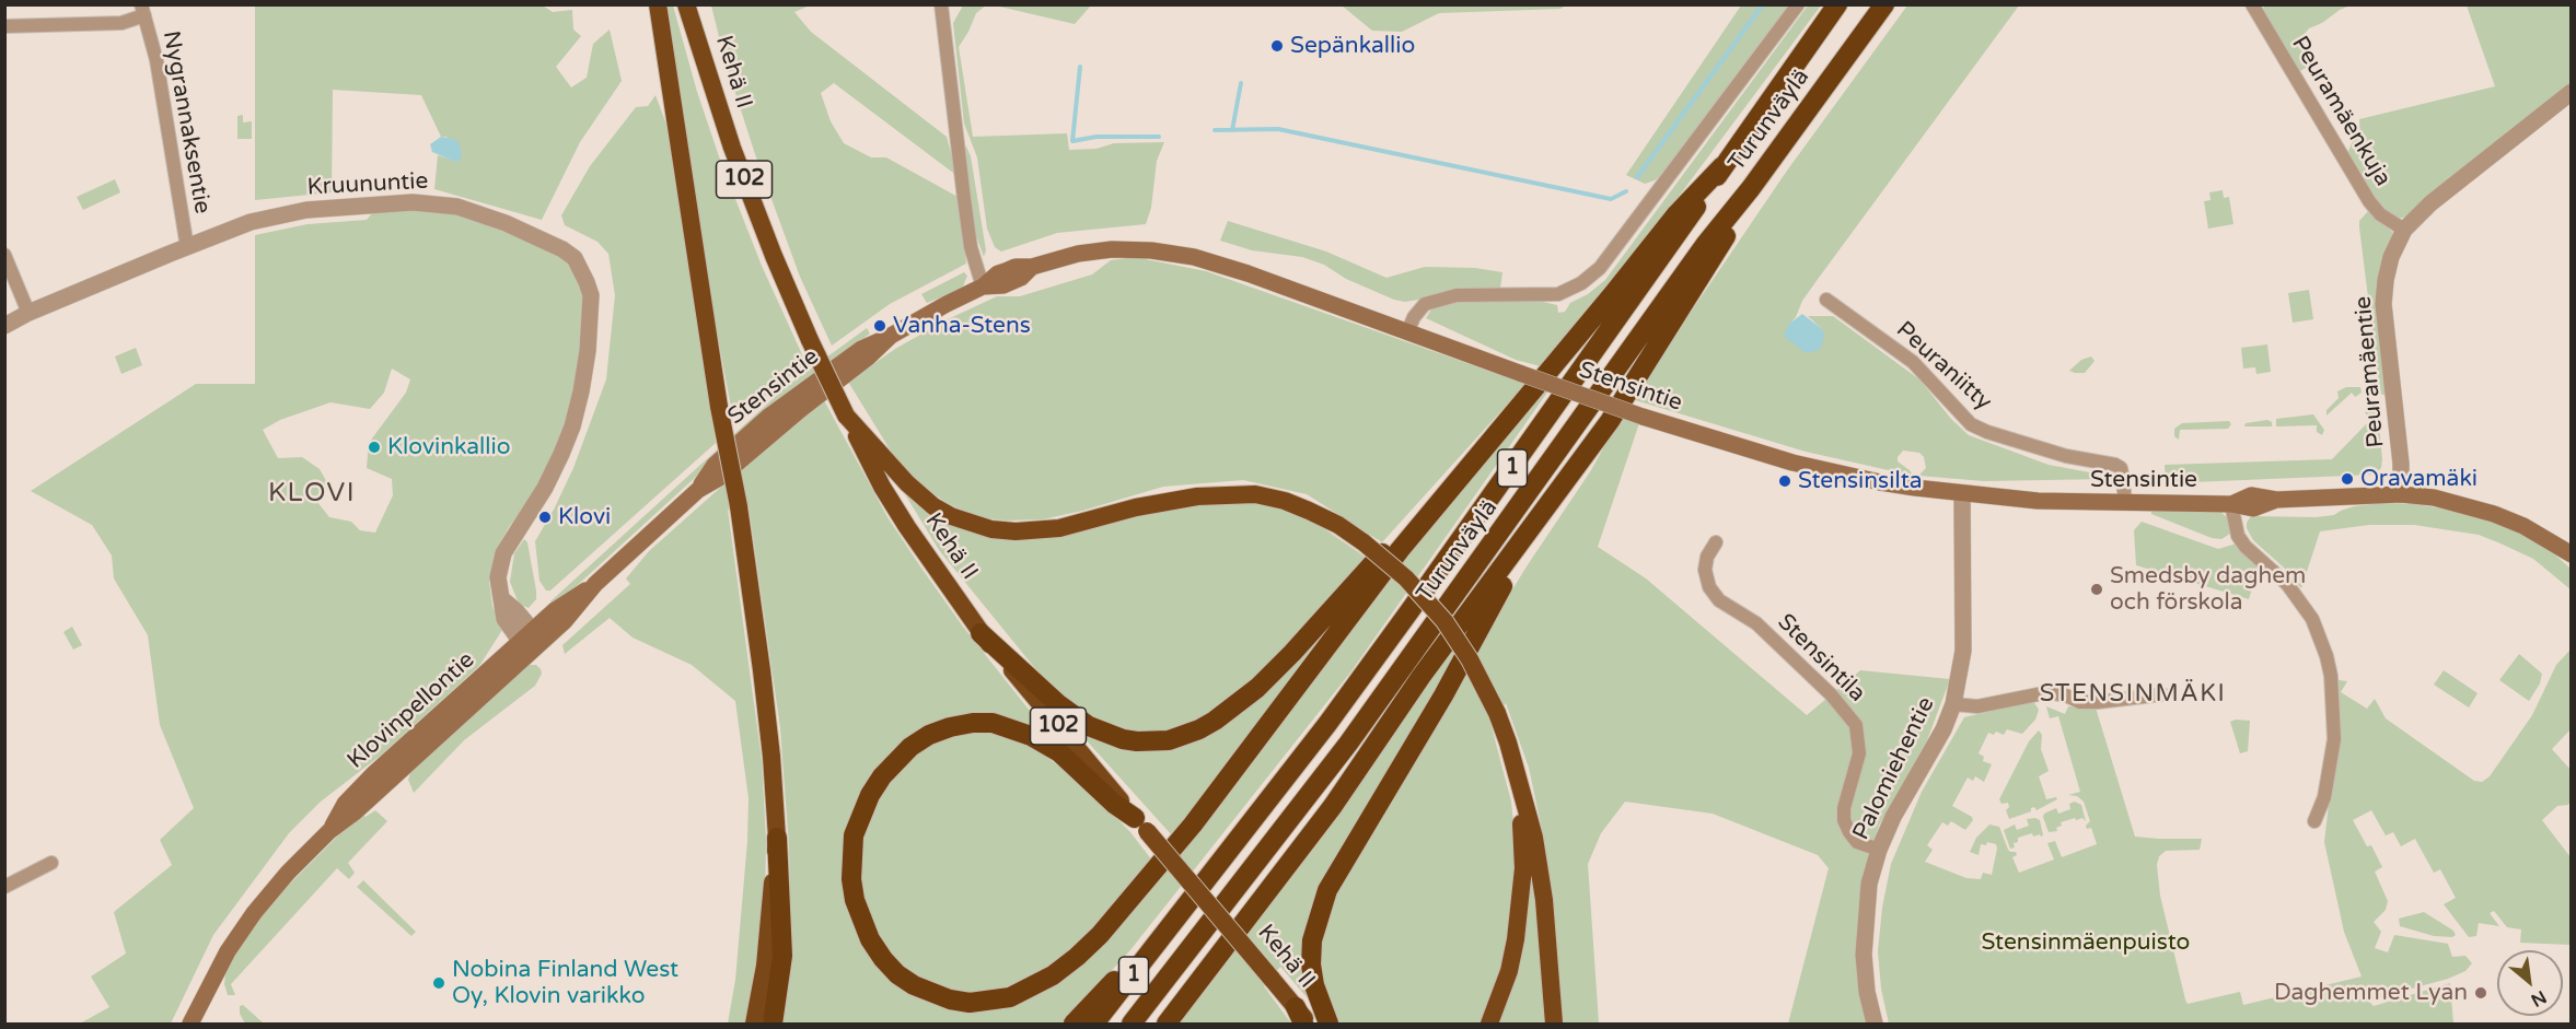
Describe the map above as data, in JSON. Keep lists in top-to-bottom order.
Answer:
{
  "streets": {
    "highway": [
      "Kehä II",
      "Turunväylä",
      "102",
      "1"
    ],
    "main road": ["Stensintie", "Klovinpellontie"],
    "street": [
      "Peuramäenkuja",
      "Nygrannaksentie",
      "Kruununtie",
      "Peuraniitty",
      "Peuramäentie",
      "Stensintila",
      "Palomiehentie"
    ]
  },
  "crossings": [
    ["Peuramäenkuja", "Peuramäentie"],
    ["Nygrannaksentie", "Kruununtie"],
    ["Kruununtie", "Stensintie"],
    ["Kruununtie", "Klovinpellontie"],
    ["Peuraniitty", "Stensintie"],
    ["Peuramäentie", "Stensintie"],
    ["Stensintie", "Klovinpellontie"],
    ["Stensintie", "Palomiehentie"],
    ["Stensintila", "Palomiehentie"]
  ],
  "districts": ["KLOVI", "STENSINMÄKI"],
  "parks": ["Stensinmäenpuisto"],
  "places": [
    "Sepänkallio",
    "Vanha-Stens",
    "Klovinkallio",
    "Oravamäki",
    "Stensinsilta",
    "Klovi",
    "Smedsby daghem och förskola",
    "Nobina Finland West Oy, Klovin varikko",
    "Daghemmet Lyan"
  ],
  "north": "bottom right"
}
